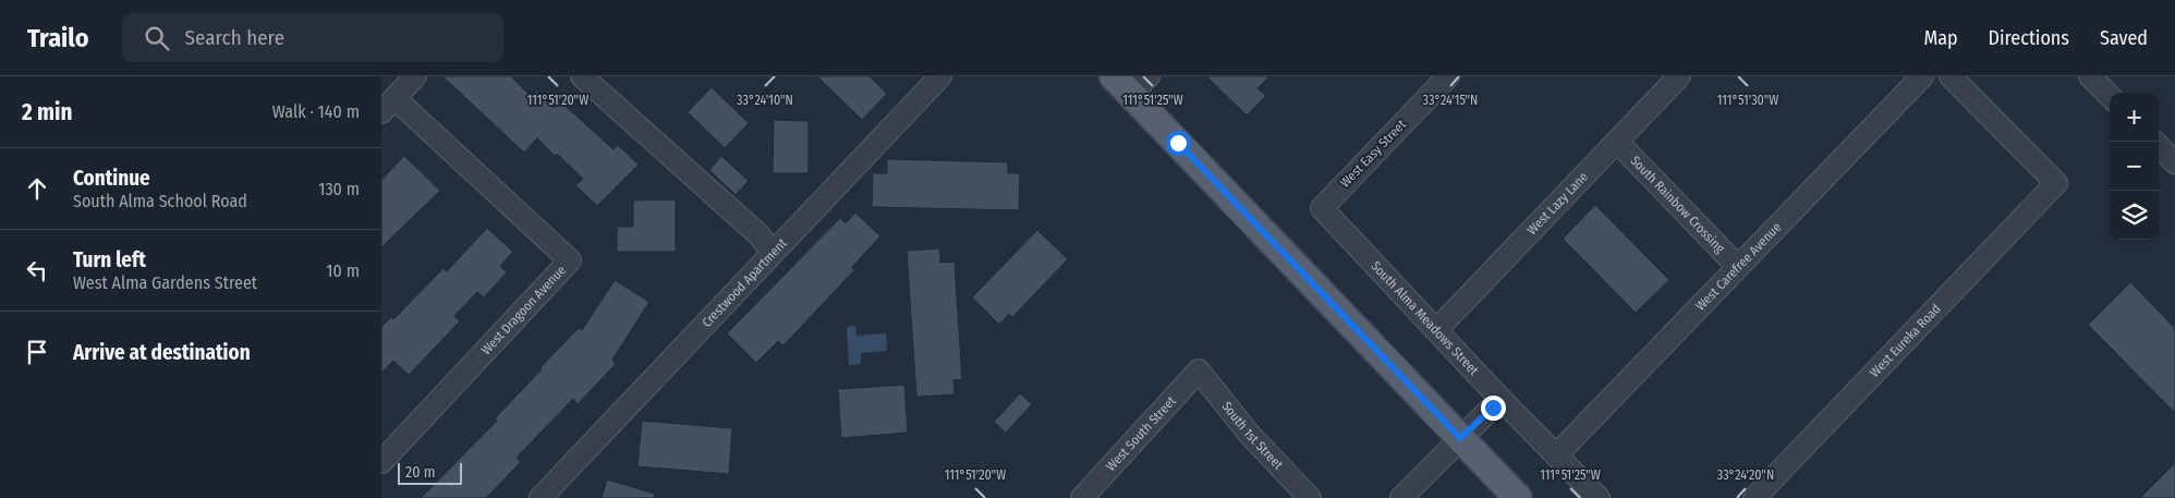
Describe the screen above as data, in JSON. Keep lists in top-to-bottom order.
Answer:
{
  "streets": {
    "street": [
      "West Easy Street",
      "West Lazy Lane",
      "South Rainbow Crossing",
      "West Carefree Avenue",
      "Crestwood Apartment",
      "West Dragoon Avenue",
      "South Alma Meadows Street",
      "West Eureka Road",
      "West South Street",
      "South 1st Street"
    ]
  },
  "crossings": [
    ["West Easy Street", "South Alma Meadows Street"],
    ["West Lazy Lane", "South Rainbow Crossing"],
    ["West Lazy Lane", "South Alma Meadows Street"],
    ["South Rainbow Crossing", "West Carefree Avenue"],
    ["West Carefree Avenue", "South Alma Meadows Street"],
    ["West South Street", "South 1st Street"]
  ],
  "scale_bar": "20 m",
  "page": {
    "header": "Trailo",
    "search": "Search here",
    "nav": ["Map", "Directions", "Saved"],
    "heading": ["2 min", "Walk · 140 m"],
    "map_buttons": ["+", "−"],
    "list": [
      ["Continue", "South Alma School Road", "130 m"],
      ["Turn left", "West Alma Gardens Street", "10 m"],
      "Arrive at destination"
    ],
    "scale": "20 m"
  },
  "coordinates": [
    "111°51'20\"W",
    "111°51'25\"W",
    "111°51'30\"W",
    "33°24'10\"N",
    "33°24'15\"N",
    "33°24'20\"N"
  ]
}
